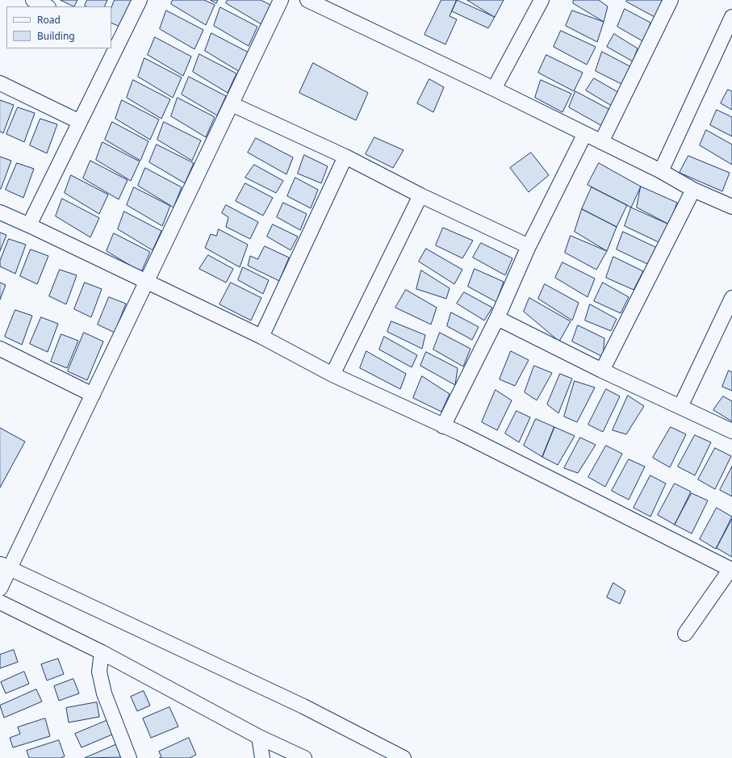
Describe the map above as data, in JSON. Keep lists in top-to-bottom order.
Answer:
{
  "legend": ["Road", "Building"]
}
